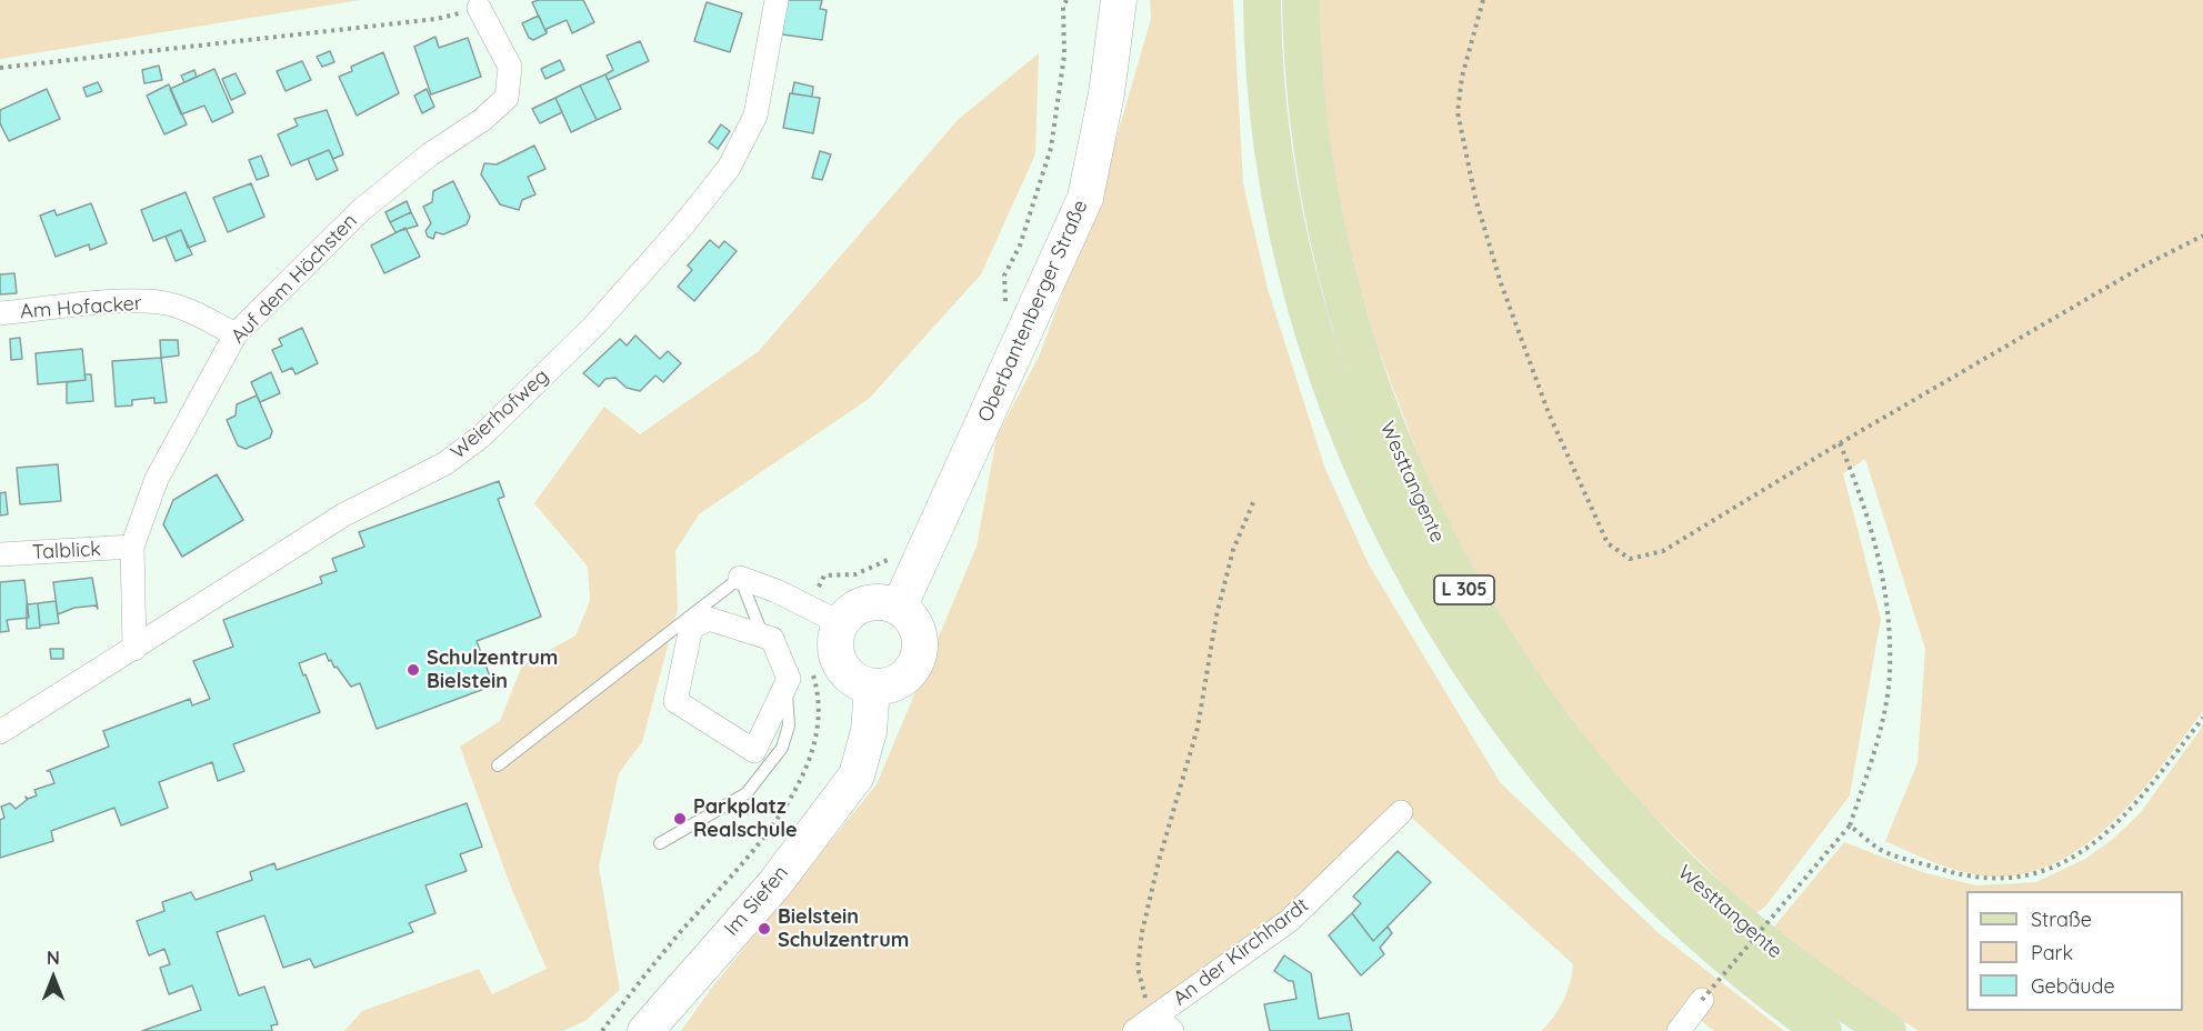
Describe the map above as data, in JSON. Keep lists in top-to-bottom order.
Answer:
{
  "streets": {
    "main road": [
      "Oberbantenberger Straße",
      "Westtangente",
      "L 305",
      "Im Siefen"
    ],
    "street": [
      "Auf dem Höchsten",
      "Am Hofacker",
      "Weierhofweg",
      "Talblick",
      "An der Kirchhardt"
    ]
  },
  "crossings": [
    ["Auf dem Höchsten", "Am Hofacker"],
    ["Auf dem Höchsten", "Weierhofweg"],
    ["Auf dem Höchsten", "Talblick"],
    ["Oberbantenberger Straße", "Im Siefen"]
  ],
  "places": ["Schulzentrum Bielstein", "Parkplatz Realschule", "Bielstein Schulzentrum"],
  "legend": ["Straße", "Park", "Gebäude"],
  "north": "top"
}
